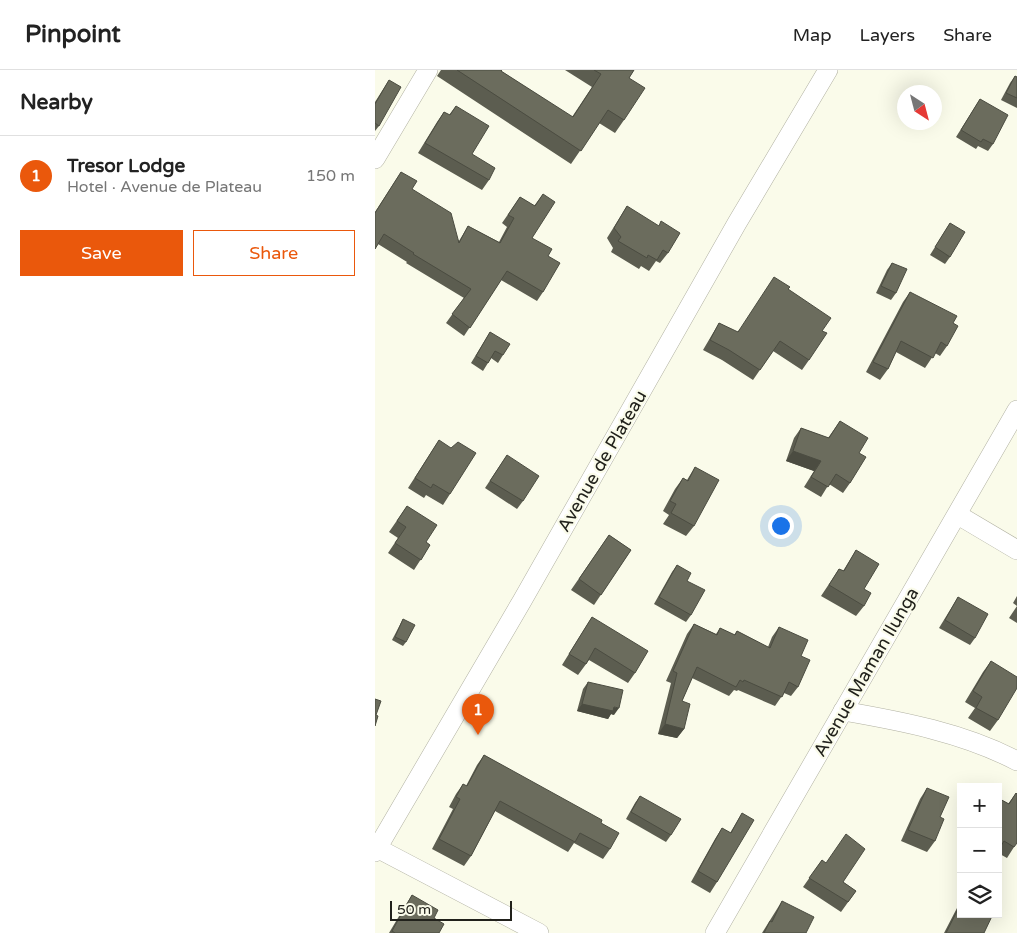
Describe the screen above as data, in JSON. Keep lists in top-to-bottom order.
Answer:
{
  "streets": {
    "street": ["Avenue de Plateau", "Avenue Maman Ilunga"]
  },
  "scale_bar": "50 m",
  "north": "bottom right",
  "page": {
    "header": "Pinpoint",
    "nav": ["Map", "Layers", "Share"],
    "heading": "Nearby",
    "list": [
      {
        "mark": "1",
        "name": "Tresor Lodge",
        "note": "Hotel · Avenue de Plateau",
        "value": "150 m"
      }
    ],
    "buttons": ["Save", "Share"],
    "pins": "1",
    "map_buttons": ["+", "−"],
    "scale": "50 m"
  }
}
